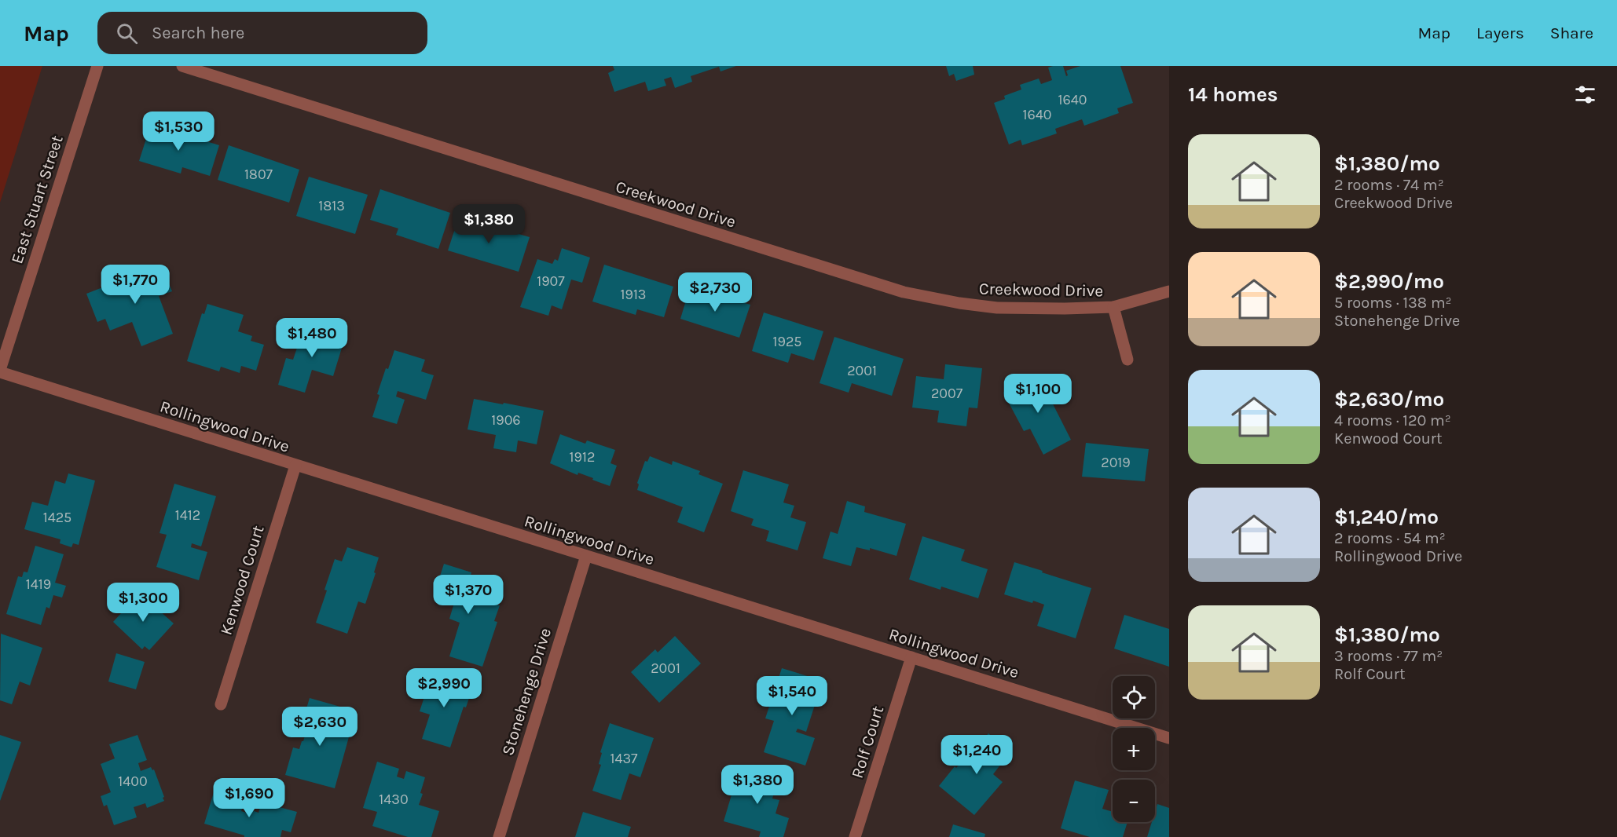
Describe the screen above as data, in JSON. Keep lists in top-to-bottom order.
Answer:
{
  "streets": {
    "street": [
      "East Stuart Street",
      "Creekwood Drive",
      "Rollingwood Drive",
      "Kenwood Court",
      "Stonehenge Drive",
      "Rolf Court"
    ]
  },
  "crossings": [
    ["East Stuart Street", "Rollingwood Drive"],
    ["Rollingwood Drive", "Kenwood Court"],
    ["Rollingwood Drive", "Stonehenge Drive"],
    ["Rollingwood Drive", "Rolf Court"]
  ],
  "house_numbers": [
    "1640",
    "1640",
    "1807",
    "1813",
    "1907",
    "1913",
    "1925",
    "2001",
    "2007",
    "1906",
    "1912",
    "2019",
    "1412",
    "1425",
    "1419",
    "2001",
    "1437",
    "1400",
    "1430"
  ],
  "page": {
    "header": "Map",
    "search": "Search here",
    "nav": ["Map", "Layers", "Share"],
    "heading": "14 homes",
    "price": [
      "$1,530",
      "$1,380",
      "$1,770",
      "$2,730",
      "$1,480",
      "$1,100",
      "$1,370",
      "$1,300",
      "$2,990",
      "$1,540",
      "$2,630",
      "$1,240",
      "$1,380",
      "$1,690"
    ],
    "list": [
      {
        "name": "$1,380/mo",
        "note": "2 rooms · 74 m² · Creekwood Drive"
      },
      {
        "name": "$2,990/mo",
        "note": "5 rooms · 138 m² · Stonehenge Drive"
      },
      {
        "name": "$2,630/mo",
        "note": "4 rooms · 120 m² · Kenwood Court"
      },
      {
        "name": "$1,240/mo",
        "note": "2 rooms · 54 m² · Rollingwood Drive"
      },
      {
        "name": "$1,380/mo",
        "note": "3 rooms · 77 m² · Rolf Court"
      }
    ],
    "map_buttons": ["+", "−"]
  }
}
